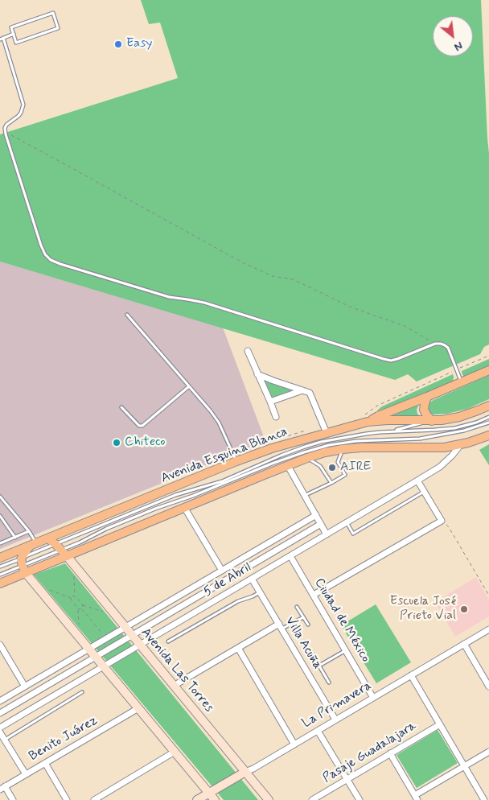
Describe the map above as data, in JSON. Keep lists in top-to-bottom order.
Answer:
{
  "streets": {
    "main road": ["Avenida Esquina Blanca"],
    "street": [
      "5 de Abril",
      "Ciudad de México",
      "Villa Acuña",
      "Avenida Las Torres",
      "La Primavera",
      "Benito Juárez",
      "Pasaje Guadalajara"
    ]
  },
  "crossings": [
    ["5 de Abril", "Ciudad de México"],
    ["5 de Abril", "Villa Acuña"],
    ["5 de Abril", "Avenida Las Torres"],
    ["Ciudad de México", "La Primavera"],
    ["Villa Acuña", "La Primavera"],
    ["Avenida Las Torres", "La Primavera"]
  ],
  "places": [
    "Easy",
    "Chiteco",
    "AIRE",
    "Escuela José Prieto Vial"
  ],
  "north": "bottom right"
}
